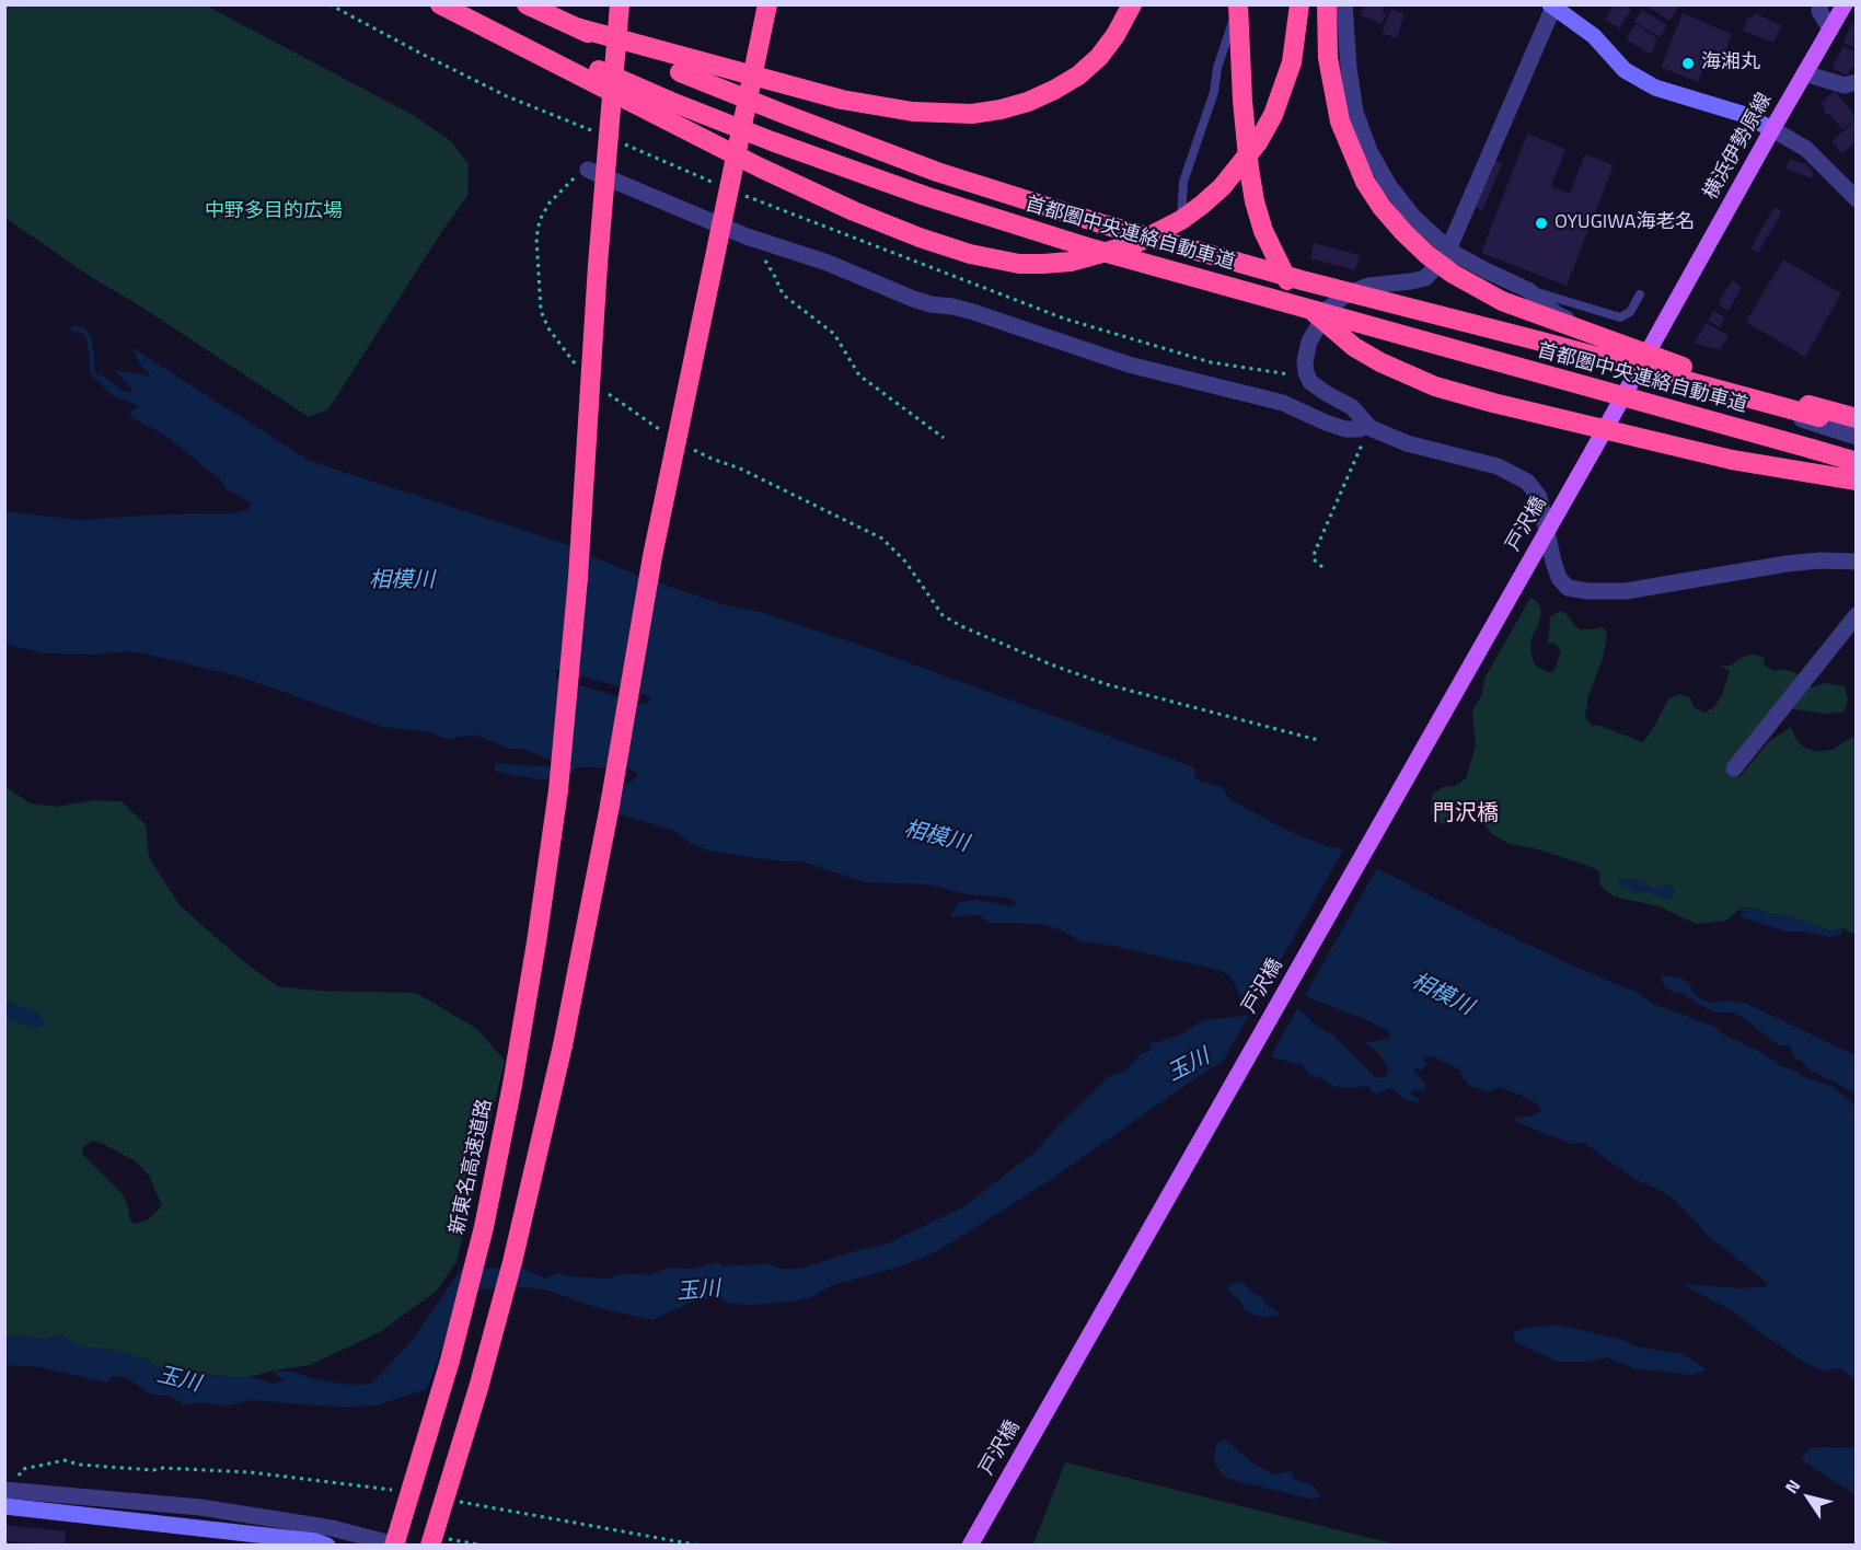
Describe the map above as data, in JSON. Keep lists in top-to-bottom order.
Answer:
{
  "streets": {
    "highway": ["首都圏中央連絡自動車道", "新東名高速道路"],
    "main road": ["横浜伊勢原線", "戸沢橋"]
  },
  "crossings": [
    ["横浜伊勢原線", "戸沢橋"]
  ],
  "districts": ["門沢橋"],
  "water": ["相模川", "玉川"],
  "parks": ["中野多目的広場"],
  "places": ["海湘丸", "OYUGIWA海老名"],
  "north": "top left"
}
